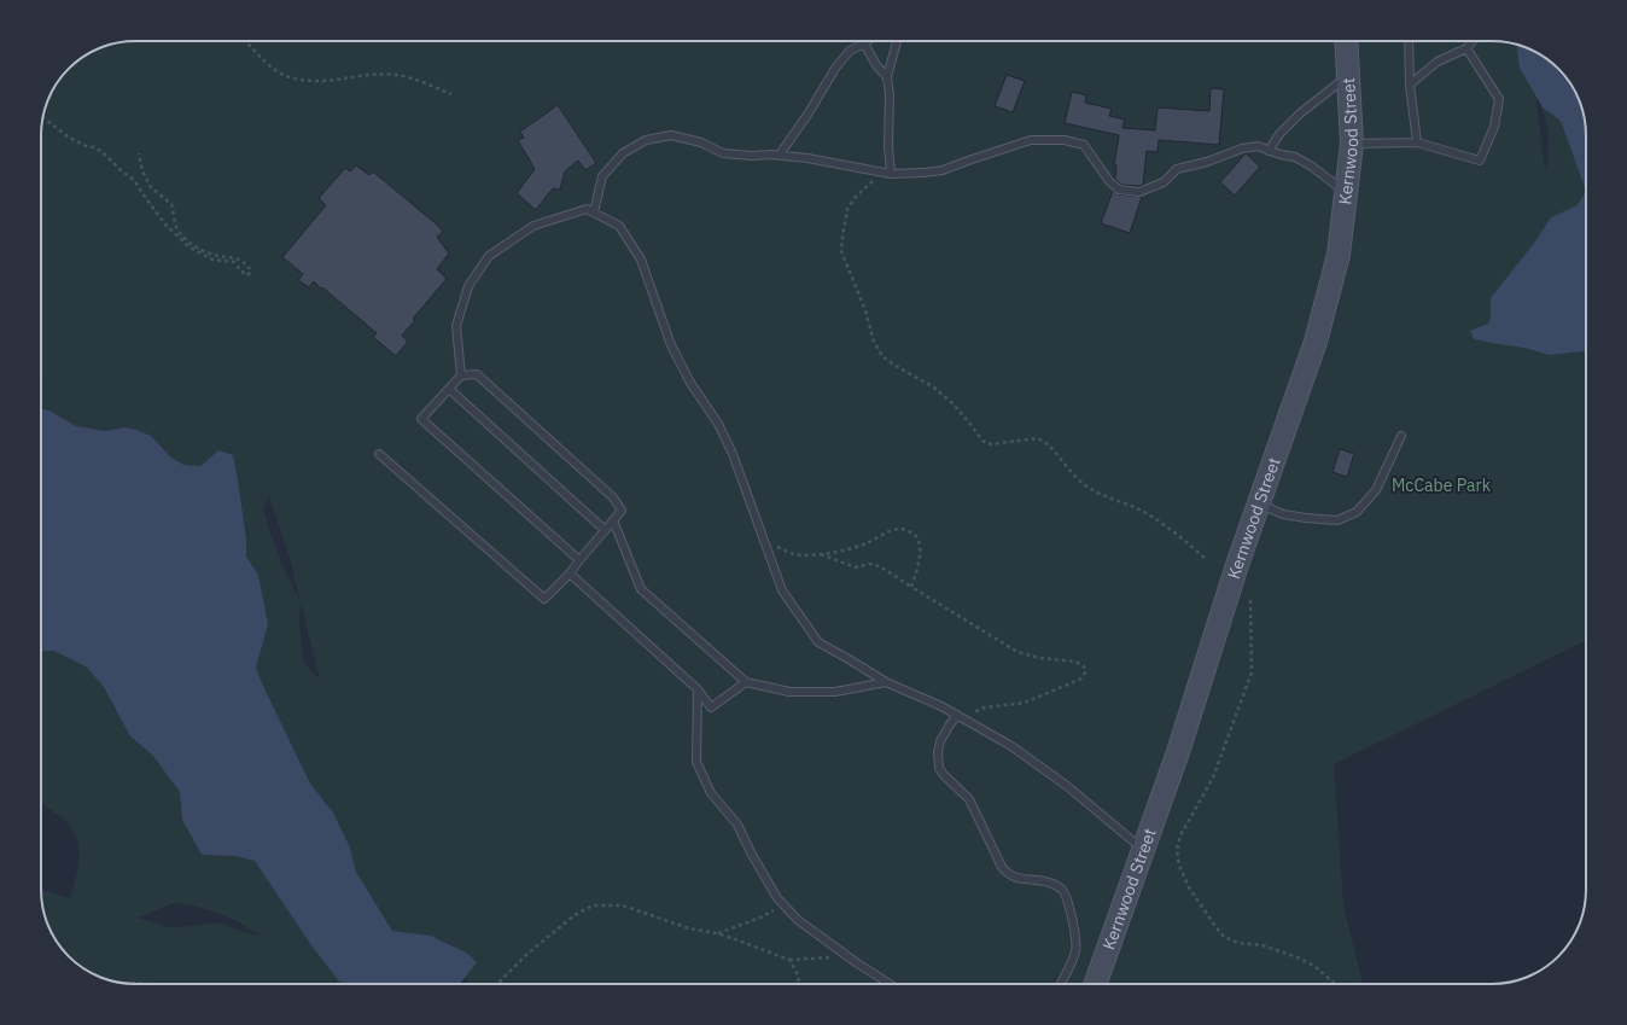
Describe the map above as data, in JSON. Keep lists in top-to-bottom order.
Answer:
{
  "streets": {
    "main road": ["Kernwood Street"]
  },
  "parks": ["McCabe Park"]
}
